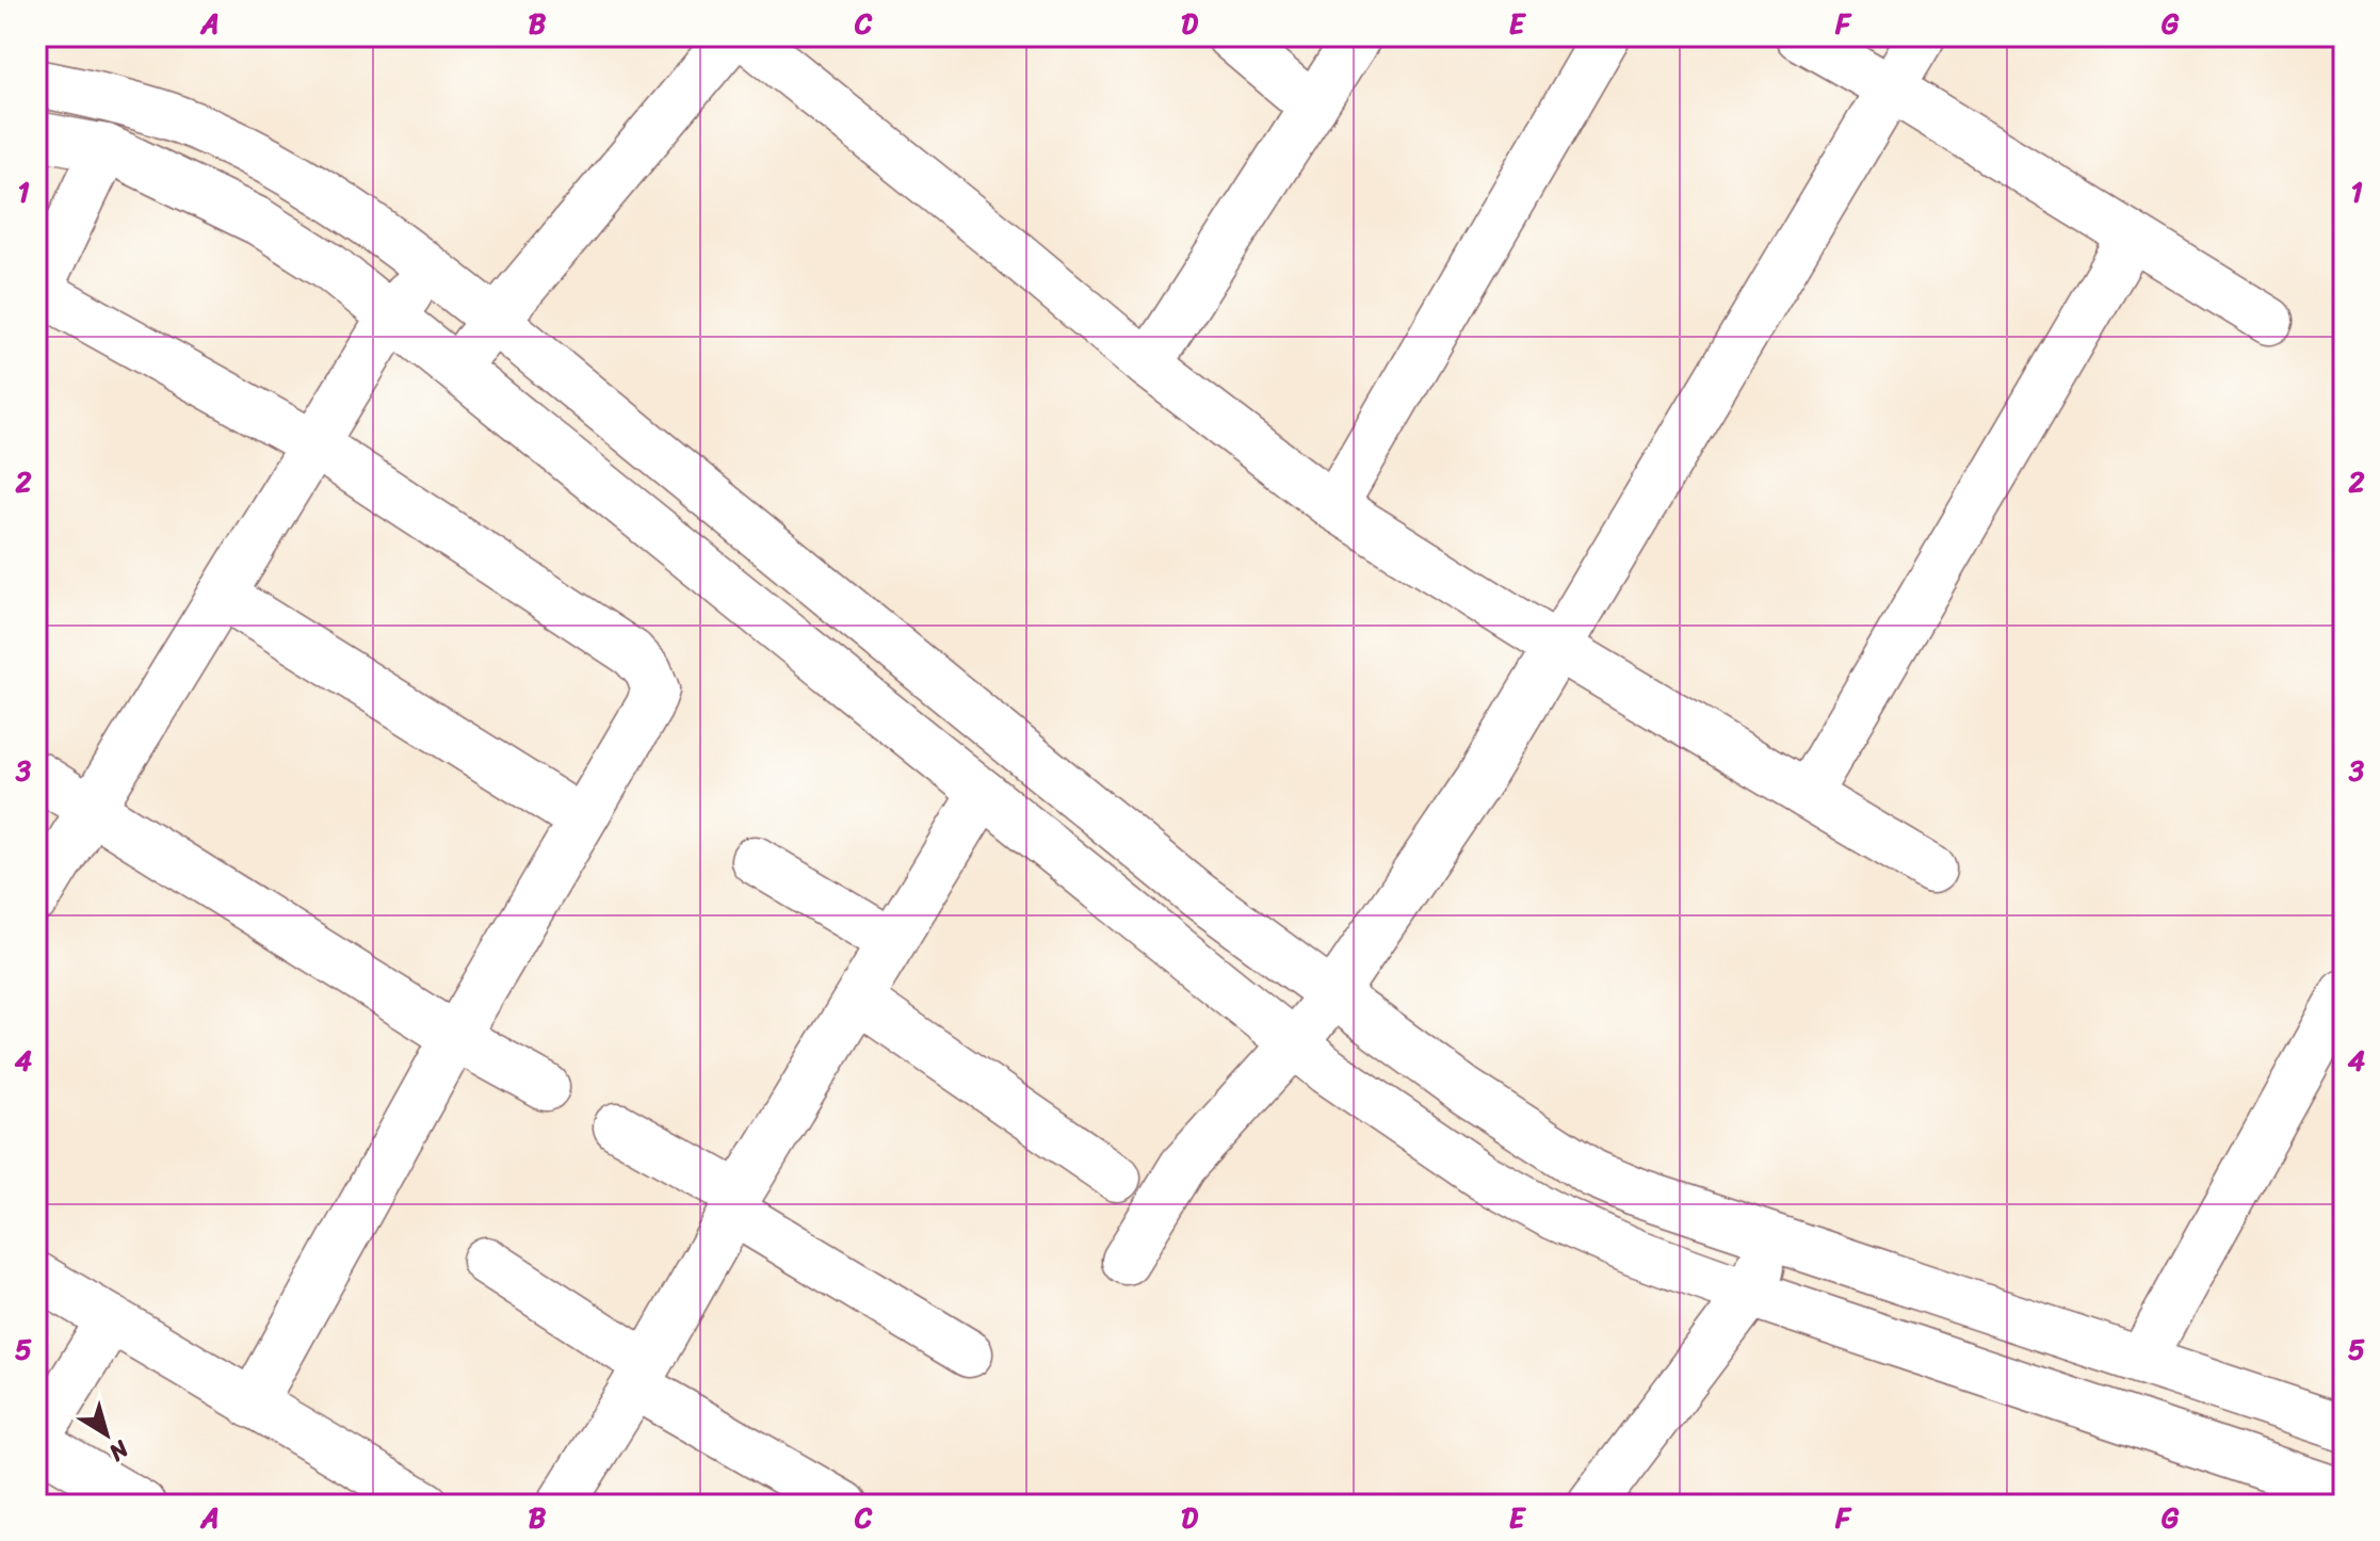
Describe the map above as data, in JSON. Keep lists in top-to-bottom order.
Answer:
{
  "north": "bottom right",
  "grid": {
    "columns": [
      "A",
      "B",
      "C",
      "D",
      "E",
      "F",
      "G"
    ],
    "rows": [
      "1",
      "2",
      "3",
      "4",
      "5"
    ]
  }
}
